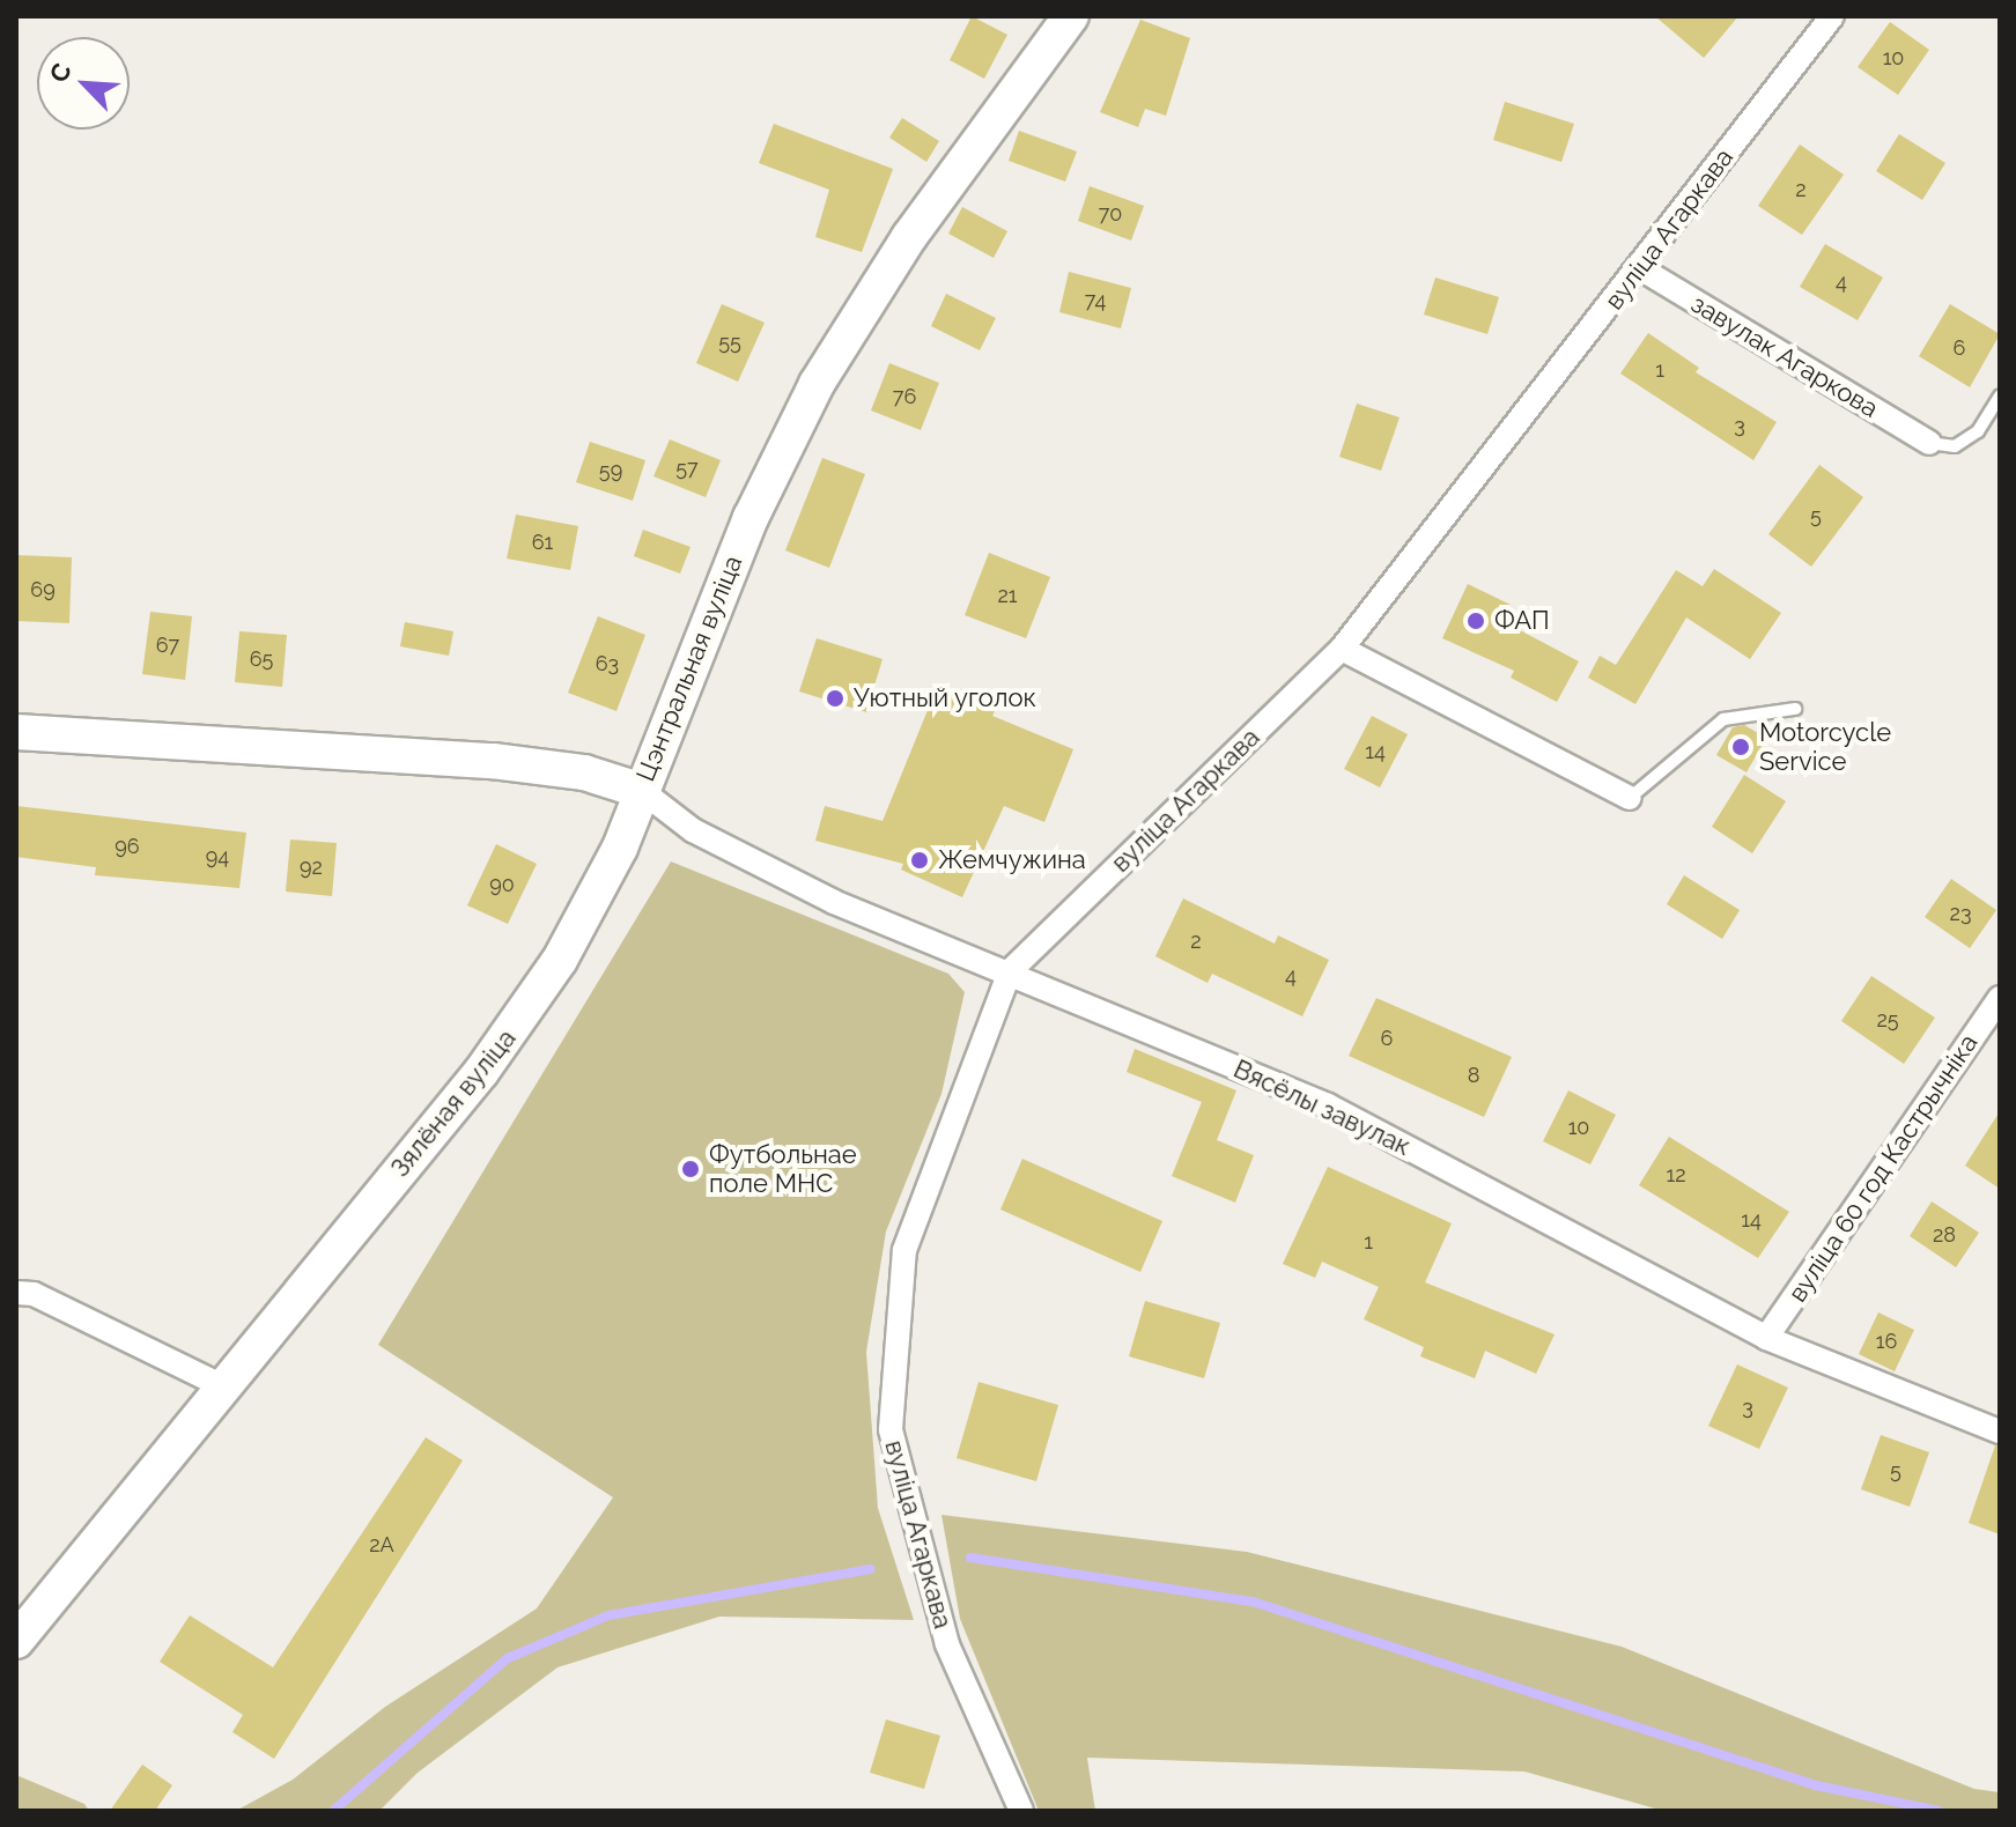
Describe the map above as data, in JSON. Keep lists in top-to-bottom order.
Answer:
{
  "streets": {
    "street": [
      "вуліца Агаркава",
      "завулак Агаркова",
      "Цэнтральная вуліца",
      "Зялёная вуліца",
      "Вясёлы завулак",
      "вуліца 60 год Кастрычніка"
    ]
  },
  "crossings": [
    ["вуліца Агаркава", "завулак Агаркова"],
    ["вуліца Агаркава", "Вясёлы завулак"],
    ["Цэнтральная вуліца", "Зялёная вуліца"],
    ["Цэнтральная вуліца", "Вясёлы завулак"],
    ["Зялёная вуліца", "Вясёлы завулак"],
    ["Вясёлы завулак", "вуліца 60 год Кастрычніка"]
  ],
  "places": [
    "ФАП",
    "Уютный уголок",
    "Motorcycle Service",
    "Жемчужина",
    "Футбольнае поле МНС"
  ],
  "house_numbers": [
    "10",
    "2",
    "70",
    "4",
    "74",
    "55",
    "6",
    "1",
    "76",
    "3",
    "57",
    "59",
    "5",
    "61",
    "69",
    "21",
    "67",
    "65",
    "63",
    "14",
    "96",
    "94",
    "92",
    "90",
    "23",
    "2",
    "4",
    "25",
    "6",
    "8",
    "10",
    "12",
    "14",
    "28",
    "1",
    "16",
    "3",
    "5",
    "2А"
  ],
  "north": "top left"
}
